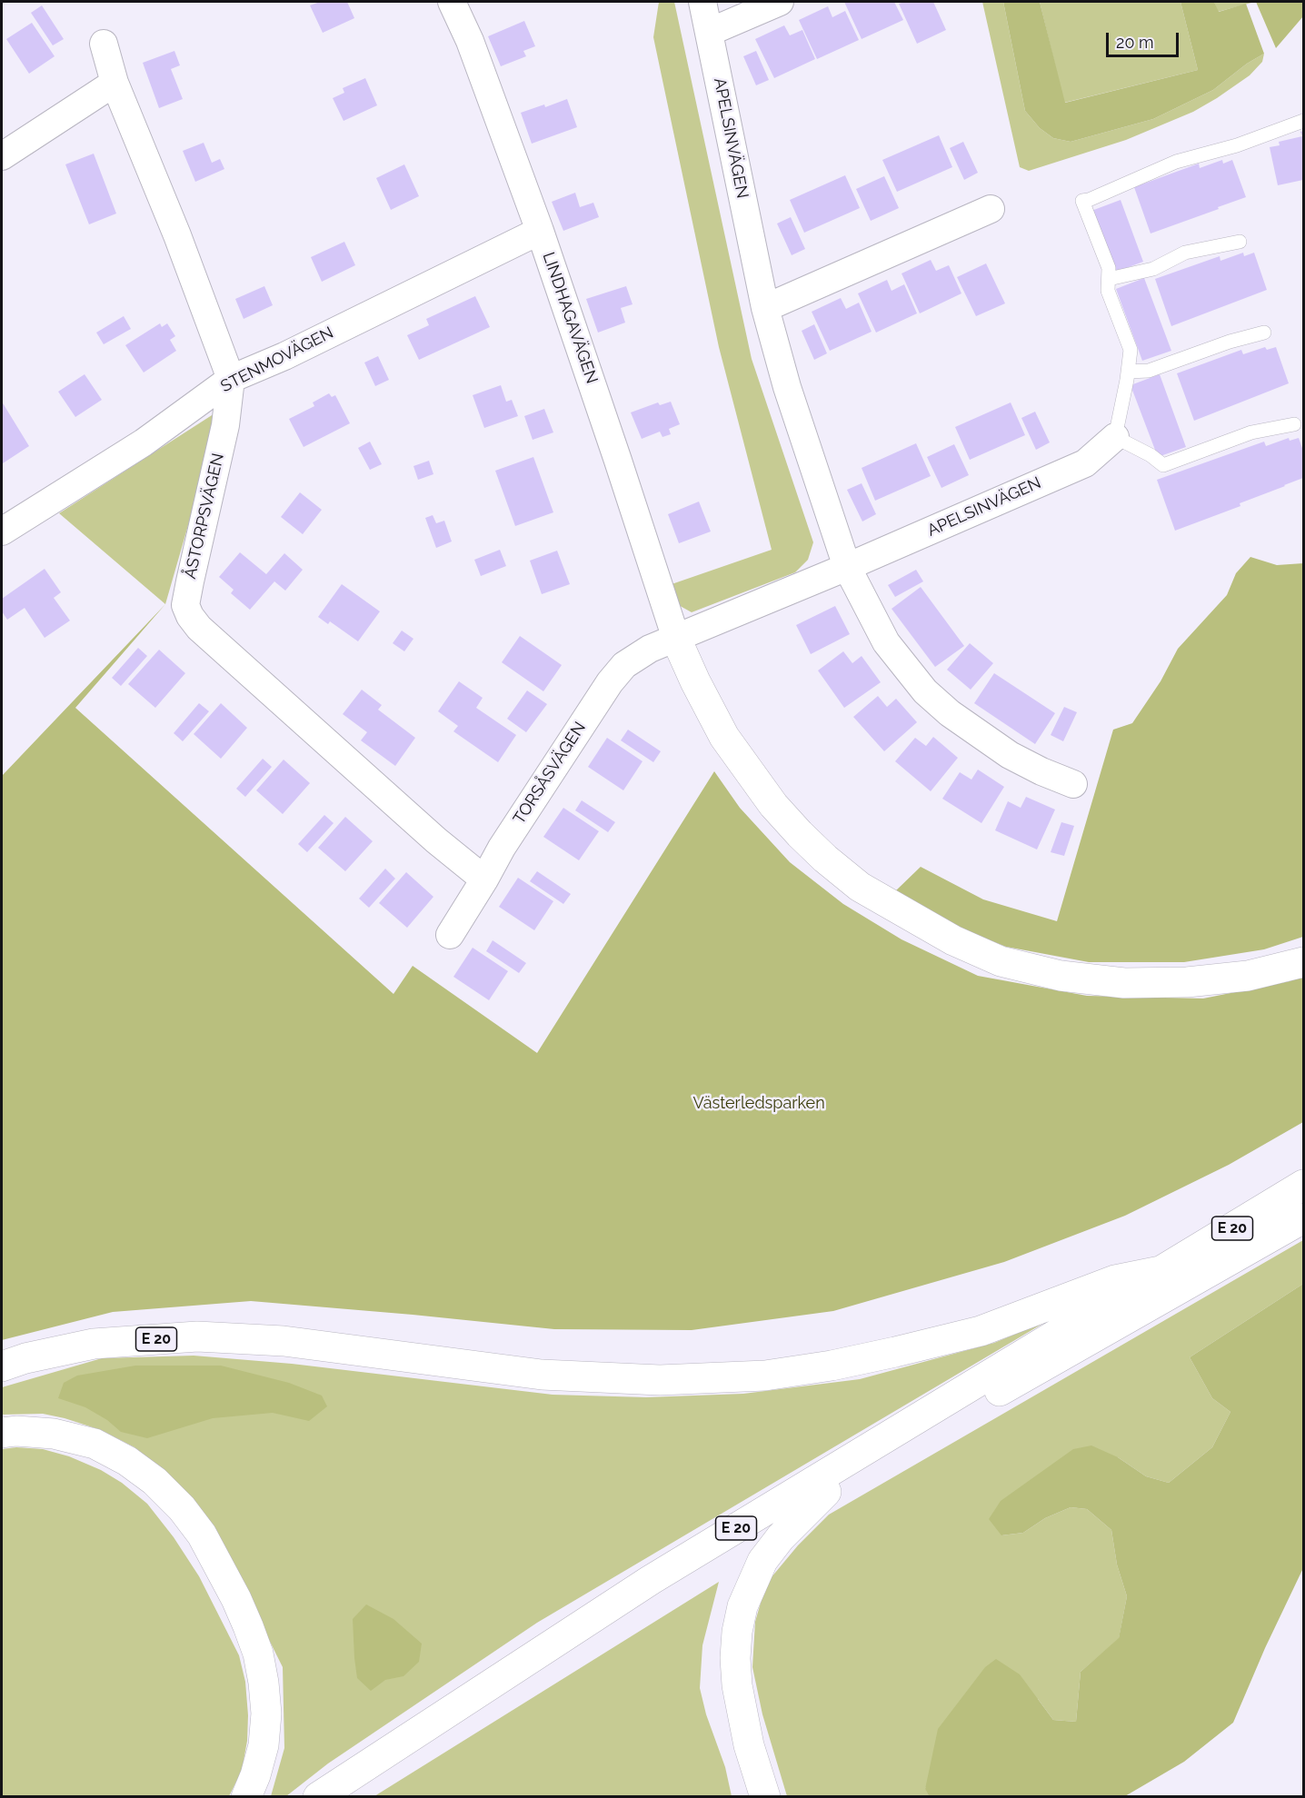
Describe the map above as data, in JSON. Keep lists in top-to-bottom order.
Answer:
{
  "streets": {
    "main road": ["E 20"],
    "street": [
      "APELSINVÄGEN",
      "LINDHAGAVÄGEN",
      "STENMOVÄGEN",
      "ÅSTORPSVÄGEN",
      "TORSÅSVÄGEN"
    ]
  },
  "crossings": [
    ["APELSINVÄGEN", "LINDHAGAVÄGEN"],
    ["APELSINVÄGEN", "TORSÅSVÄGEN"],
    ["LINDHAGAVÄGEN", "STENMOVÄGEN"],
    ["LINDHAGAVÄGEN", "TORSÅSVÄGEN"],
    ["STENMOVÄGEN", "ÅSTORPSVÄGEN"],
    ["ÅSTORPSVÄGEN", "TORSÅSVÄGEN"]
  ],
  "parks": ["Västerledsparken"],
  "scale_bar": "20 m"
}
